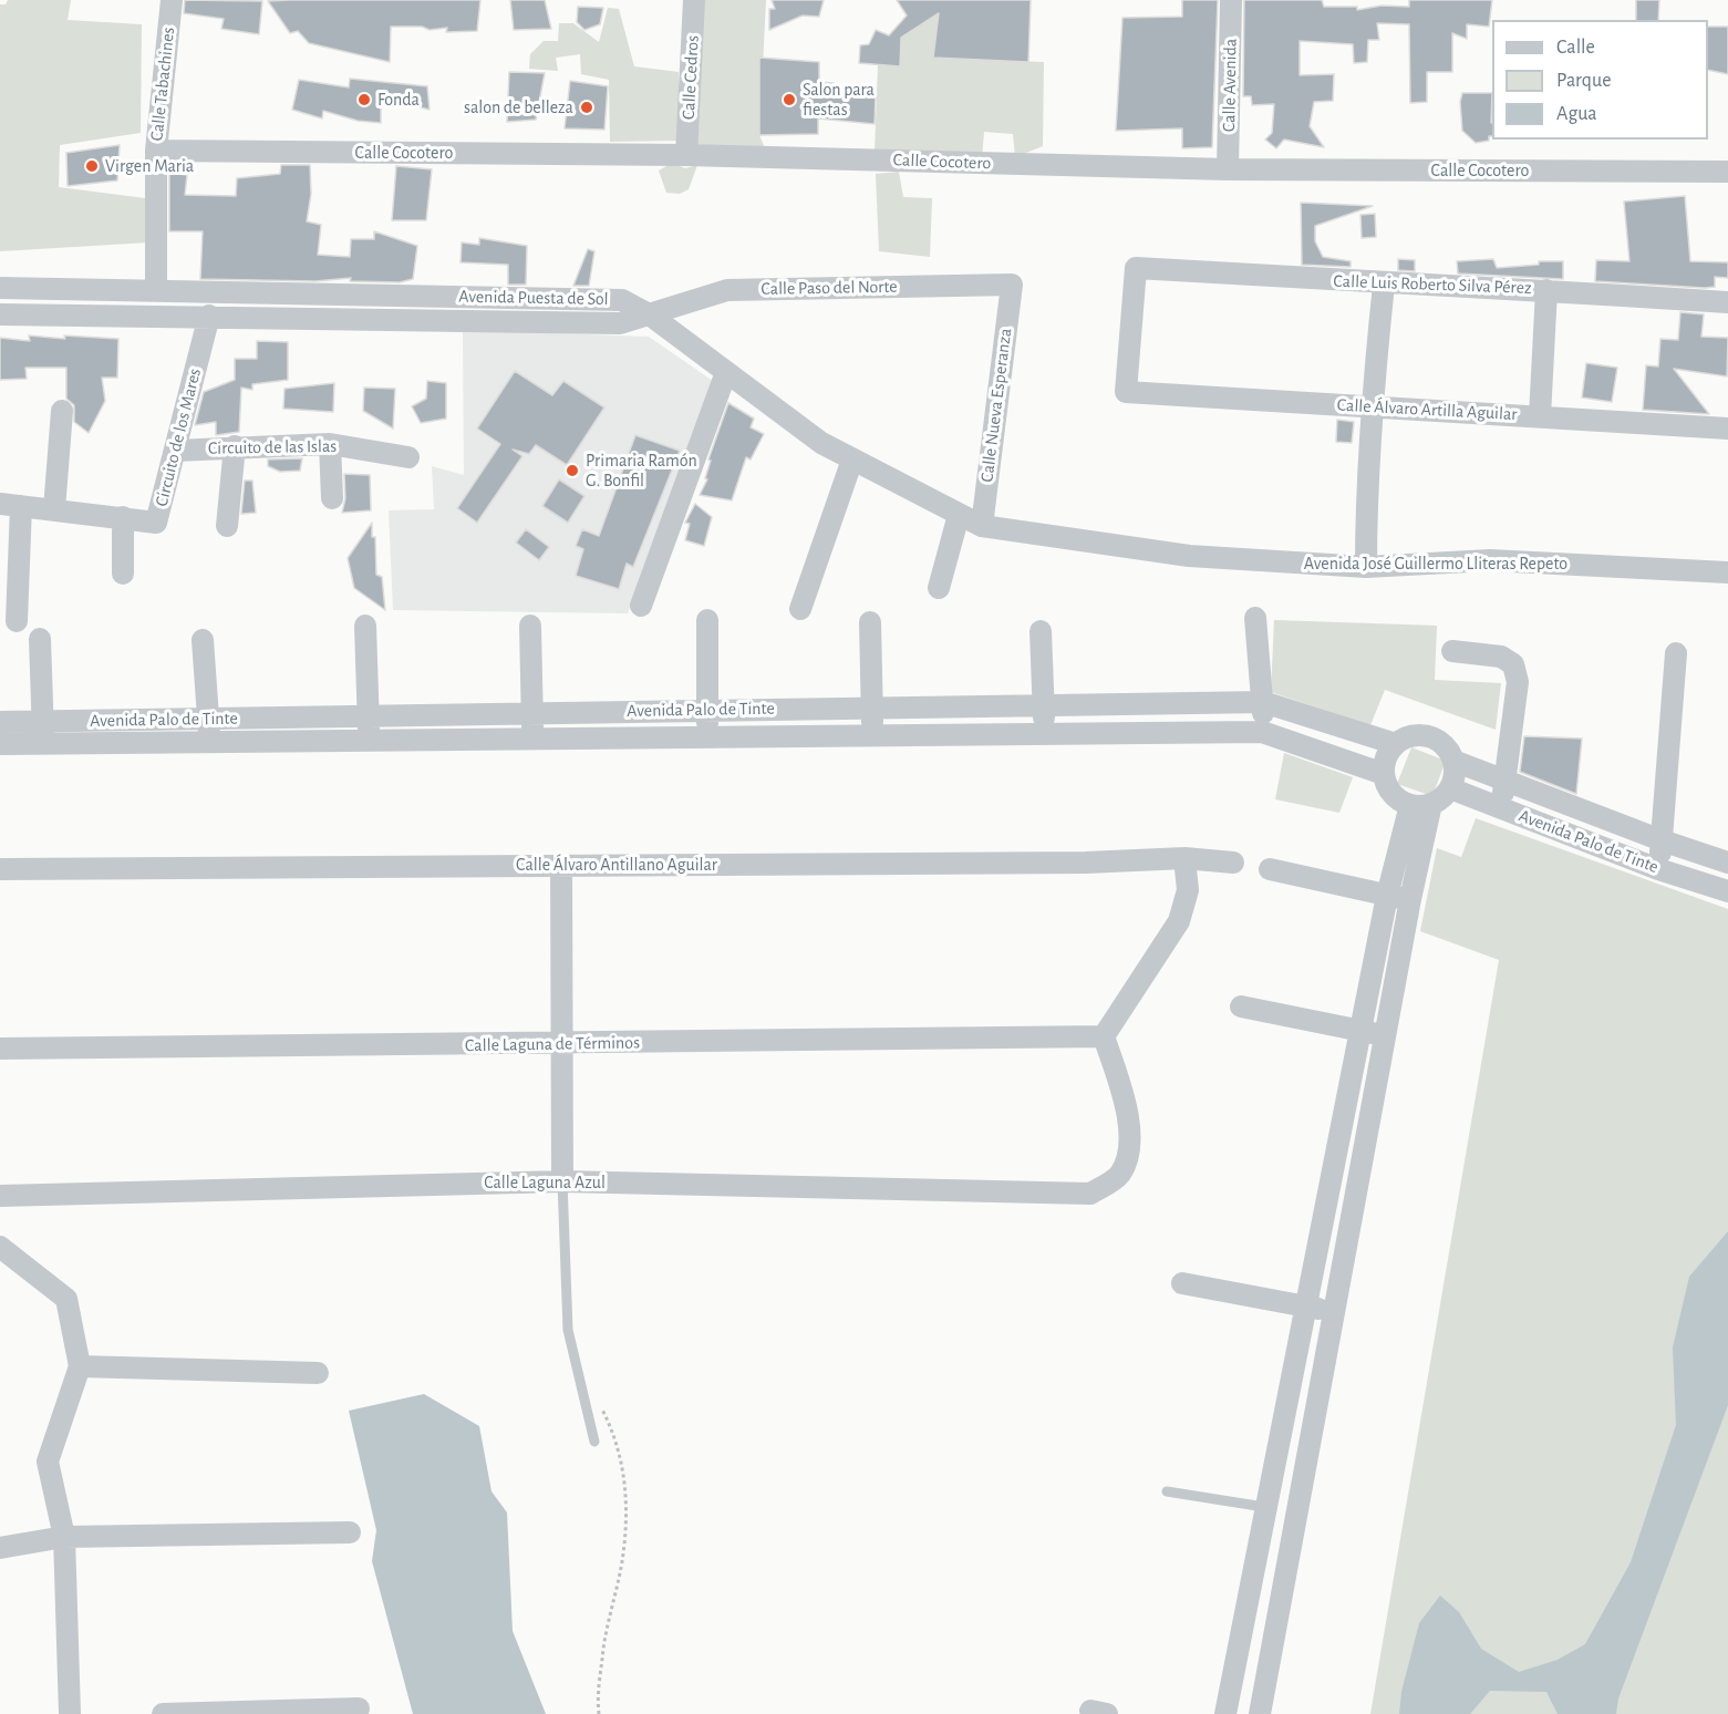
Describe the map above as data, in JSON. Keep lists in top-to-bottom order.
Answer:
{
  "streets": {
    "street": [
      "Calle Cedros",
      "Calle Tabachines",
      "Calle Avenida",
      "Calle Cocotero",
      "Calle Luis Roberto Silva Pérez",
      "Calle Paso del Norte",
      "Avenida Puesta de Sol",
      "Calle Nueva Esperanza",
      "Calle Álvaro Artilla Aguilar",
      "Circuito de los Mares",
      "Circuito de las Islas",
      "Avenida José Guillermo Lliteras Repeto",
      "Avenida Palo de Tinte",
      "Calle Álvaro Antillano Aguilar",
      "Calle Laguna de Términos",
      "Calle Laguna Azul"
    ]
  },
  "crossings": [
    ["Calle Cedros", "Calle Cocotero"],
    ["Calle Tabachines", "Calle Cocotero"],
    ["Calle Tabachines", "Avenida Puesta de Sol"],
    ["Calle Avenida", "Calle Cocotero"],
    ["Calle Luis Roberto Silva Pérez", "Calle Álvaro Artilla Aguilar"],
    ["Calle Paso del Norte", "Avenida Puesta de Sol"],
    ["Calle Paso del Norte", "Calle Nueva Esperanza"],
    ["Calle Paso del Norte", "Avenida José Guillermo Lliteras Repeto"],
    ["Avenida Puesta de Sol", "Circuito de los Mares"],
    ["Avenida Puesta de Sol", "Avenida José Guillermo Lliteras Repeto"],
    ["Calle Nueva Esperanza", "Avenida José Guillermo Lliteras Repeto"],
    ["Circuito de los Mares", "Circuito de las Islas"],
    ["Calle Laguna de Términos", "Calle Laguna Azul"]
  ],
  "places": [
    "Fonda",
    "Salon para fiestas",
    "salon de belleza",
    "Virgen Maria",
    "Primaria Ramón G. Bonfil"
  ],
  "legend": ["Calle", "Parque", "Agua"]
}
